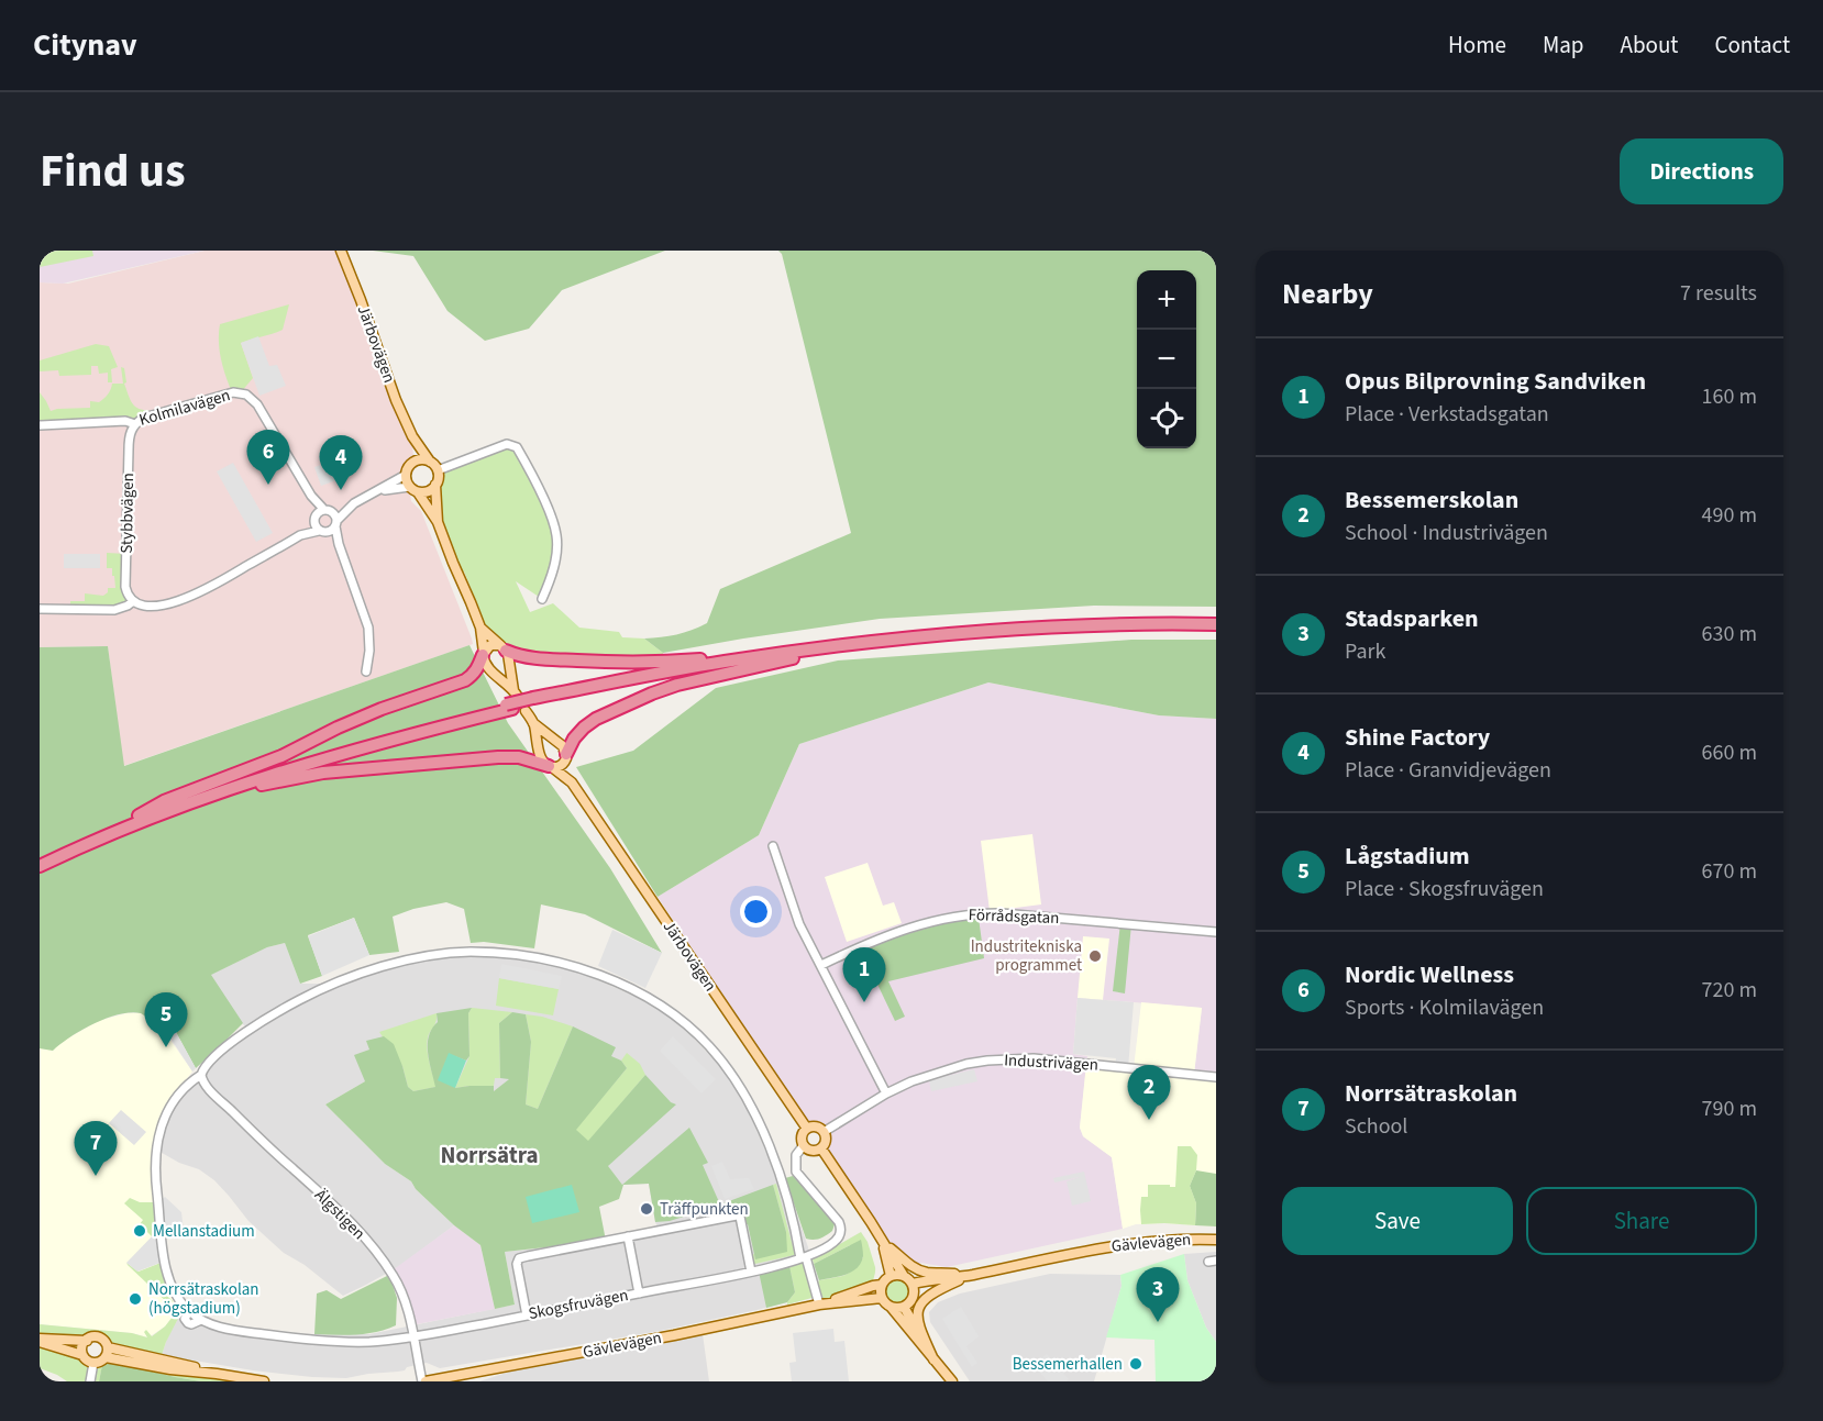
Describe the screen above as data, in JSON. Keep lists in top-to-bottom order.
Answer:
{
  "streets": {
    "main road": ["Järbovägen", "Gävlevägen"],
    "street": [
      "Kolmilavägen",
      "Stybbvägen",
      "Förrådsgatan",
      "Industrivägen",
      "Älgstigen",
      "Skogsfruvägen"
    ]
  },
  "crossings": [
    ["Järbovägen", "Industrivägen"],
    ["Järbovägen", "Skogsfruvägen"],
    ["Kolmilavägen", "Stybbvägen"],
    ["Industrivägen", "Skogsfruvägen"],
    ["Älgstigen", "Gävlevägen"],
    ["Älgstigen", "Skogsfruvägen"],
    ["Gävlevägen", "Skogsfruvägen"]
  ],
  "districts": ["Norrsätra"],
  "places": [
    "Industritekniska programmet",
    "Träffpunkten",
    "Mellanstadium",
    "Norrsätraskolan (högstadium)",
    "Bessemerhallen"
  ],
  "page": {
    "header": "Citynav",
    "nav": [
      "Home",
      "Map",
      "About",
      "Contact"
    ],
    "title": "Find us",
    "buttons": [
      "Directions",
      ["Save", "Share"]
    ],
    "heading": ["Nearby", "7 results"],
    "map_buttons": ["+", "−"],
    "list": [
      {
        "mark": "1",
        "name": "Opus Bilprovning Sandviken",
        "note": "Place · Verkstadsgatan",
        "value": "160 m"
      },
      {
        "mark": "2",
        "name": "Bessemerskolan",
        "note": "School · Industrivägen",
        "value": "490 m"
      },
      {
        "mark": "3",
        "name": "Stadsparken",
        "note": "Park",
        "value": "630 m"
      },
      {
        "mark": "4",
        "name": "Shine Factory",
        "note": "Place · Granvidjevägen",
        "value": "660 m"
      },
      {
        "mark": "5",
        "name": "Lågstadium",
        "note": "Place · Skogsfruvägen",
        "value": "670 m"
      },
      {
        "mark": "6",
        "name": "Nordic Wellness",
        "note": "Sports · Kolmilavägen",
        "value": "720 m"
      },
      {
        "mark": "7",
        "name": "Norrsätraskolan",
        "note": "School",
        "value": "790 m"
      }
    ],
    "pins": [
      "6",
      "4",
      "1",
      "5",
      "2",
      "7",
      "3"
    ]
  }
}
